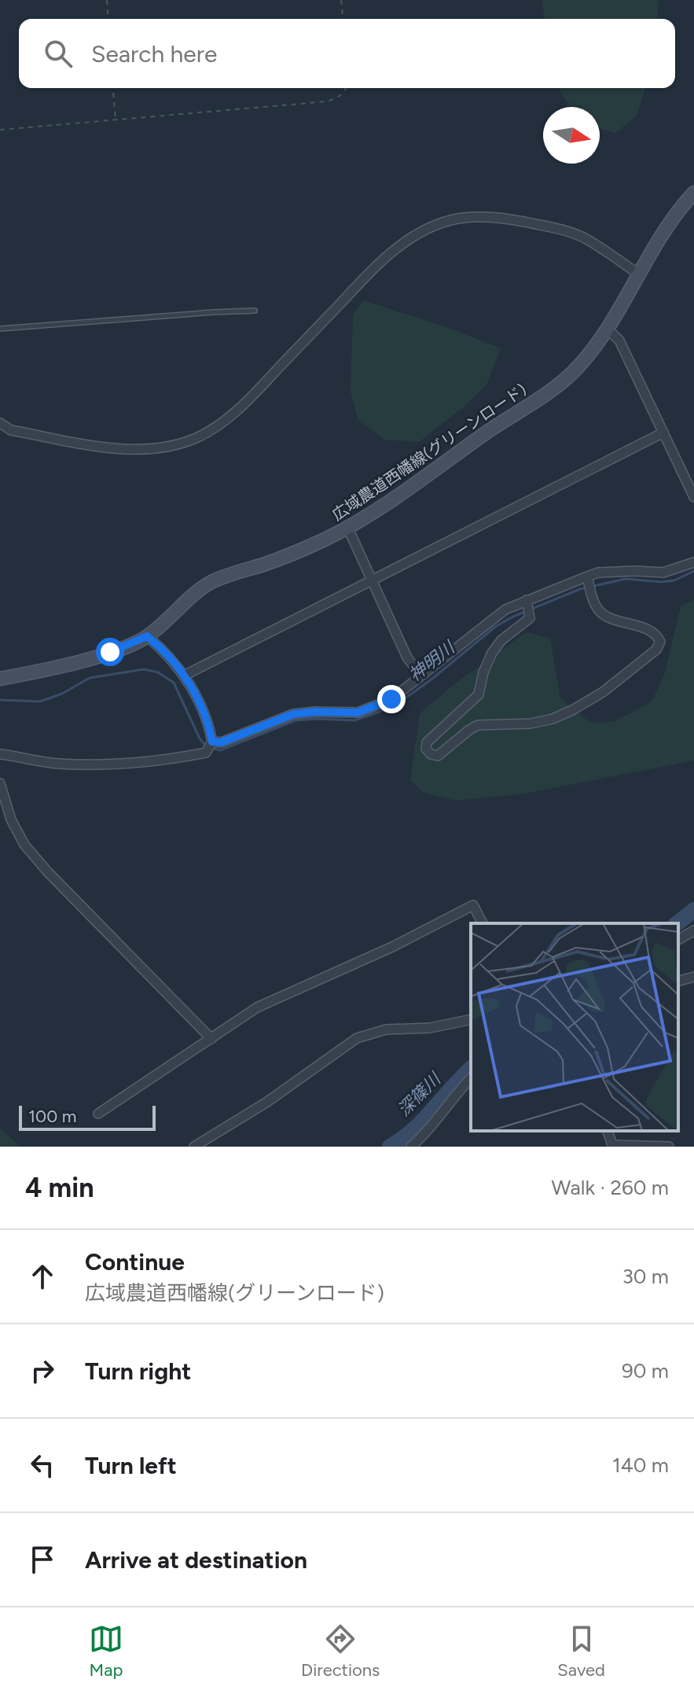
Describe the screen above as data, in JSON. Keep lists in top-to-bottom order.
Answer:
{
  "streets": {
    "street": ["広域農道西幡線(グリーンロード)"]
  },
  "water": ["神明川", "深篠川"],
  "scale_bar": "100 m",
  "north": "right",
  "page": {
    "search": "Search here",
    "scale": "100 m",
    "heading": ["4 min", "Walk · 260 m"],
    "list": [
      ["Continue", "広域農道西幡線(グリーンロード)", "30 m"],
      ["Turn right", "90 m"],
      ["Turn left", "140 m"],
      "Arrive at destination"
    ],
    "nav": ["Map", "Directions", "Saved"]
  }
}
